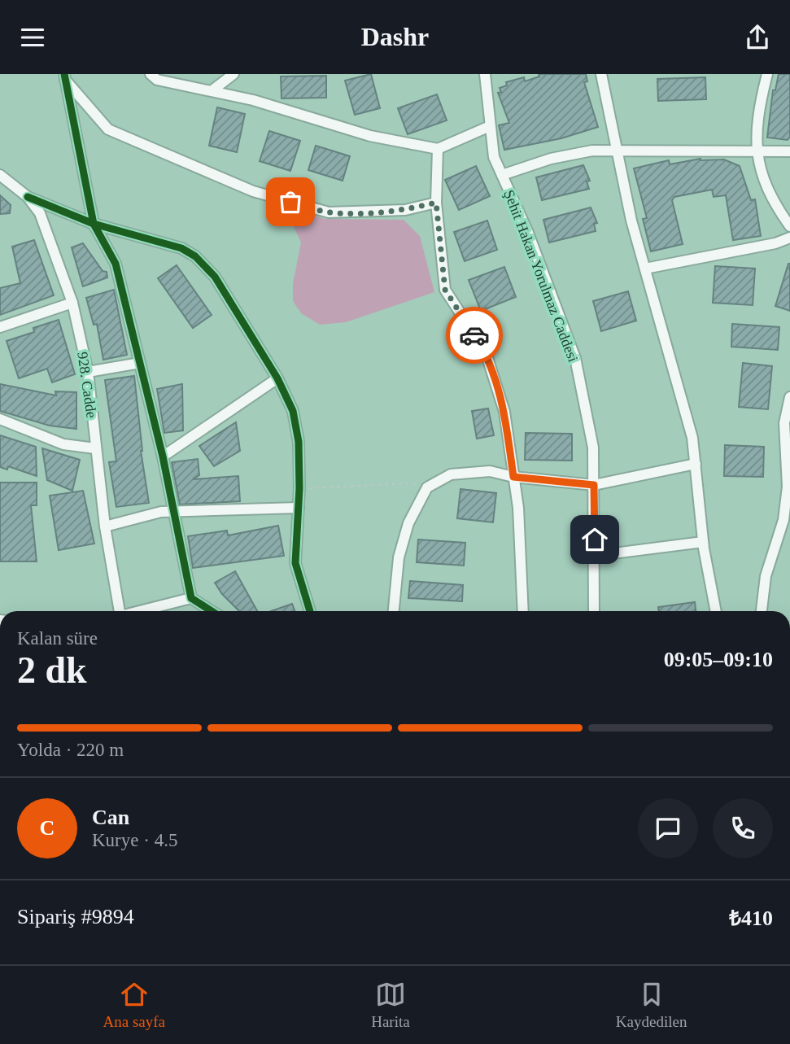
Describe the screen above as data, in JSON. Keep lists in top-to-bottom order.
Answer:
{
  "streets": {
    "street": ["Şehit Hakan Yorulmaz Caddesi", "928. Cadde"]
  },
  "page": {
    "header": "Dashr",
    "heading": ["2 dk", "Kalan süre", "09:05–09:10"],
    "panel": [
      "Can",
      "Kurye · 4.5",
      "Sipariş #9894",
      "₺410"
    ],
    "bar": "Yolda · 220 m",
    "round": "C",
    "tabs": ["Ana sayfa", "Harita", "Kaydedilen"]
  }
}
